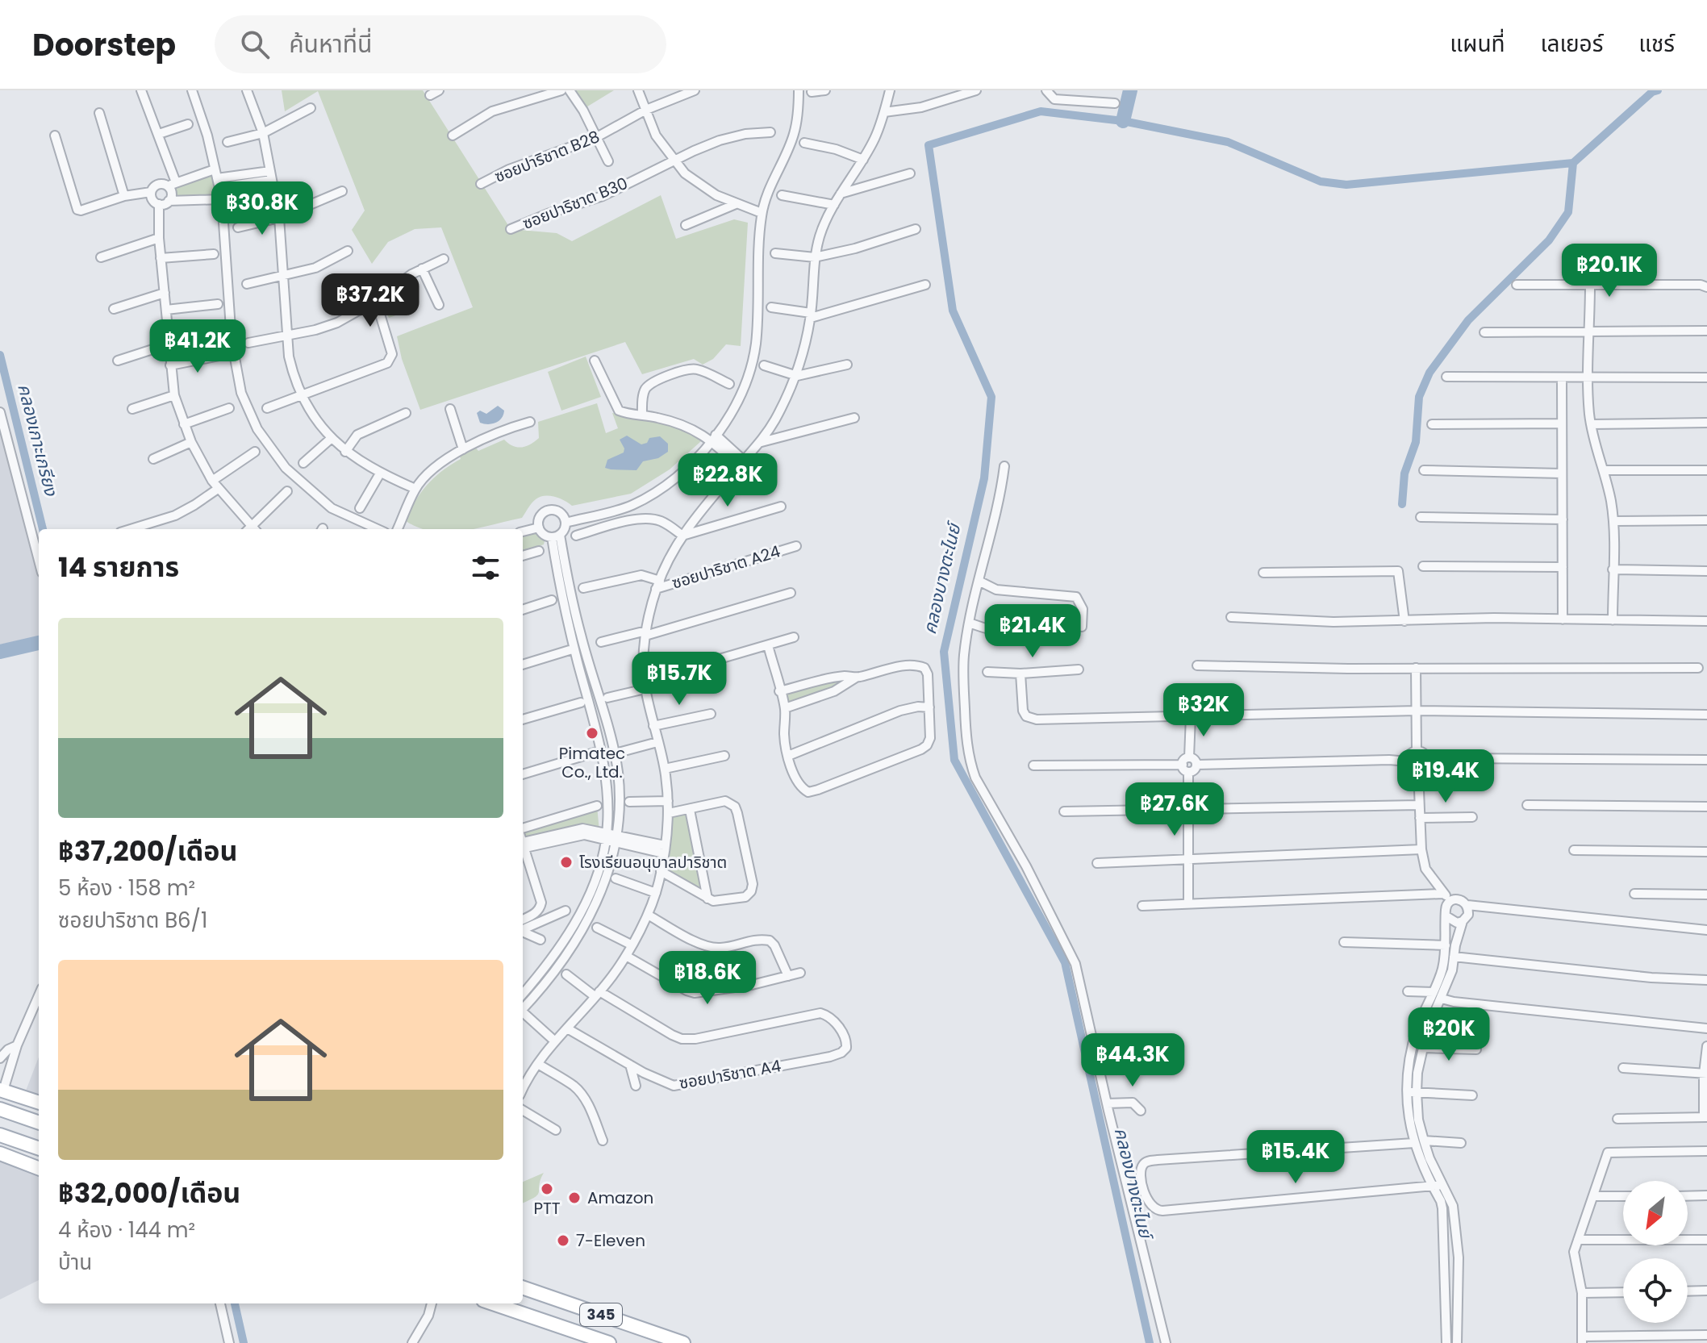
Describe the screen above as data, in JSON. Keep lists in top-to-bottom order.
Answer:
{
  "streets": {
    "main road": ["345"],
    "street": [
      "ซอยปาริชาต B28",
      "ซอยปาริชาต B30",
      "ซอยปาริชาต A24",
      "ซอยปาริชาต A4"
    ]
  },
  "water": ["คลองเกาะเกรียง", "คลองบางตะไนย์"],
  "places": [
    "Pimatec Co., Ltd.",
    "โรงเรียนอนุบาลปาริชาต",
    "PTT",
    "Amazon",
    "7-Eleven"
  ],
  "north": "bottom left",
  "page": {
    "header": "Doorstep",
    "search": "ค้นหาที่นี่",
    "nav": ["แผนที่", "เลเยอร์", "แชร์"],
    "price": [
      "฿30.8K",
      "฿20.1K",
      "฿37.2K",
      "฿41.2K",
      "฿22.8K",
      "฿21.4K",
      "฿15.7K",
      "฿32K",
      "฿19.4K",
      "฿27.6K",
      "฿18.6K",
      "฿20K",
      "฿44.3K",
      "฿15.4K"
    ],
    "heading": "14 รายการ",
    "list": [
      {
        "name": "฿37,200/เดือน",
        "note": "5 ห้อง · 158 m² · ซอยปาริชาต B6/1"
      },
      {
        "name": "฿32,000/เดือน",
        "note": "4 ห้อง · 144 m² · บ้าน"
      }
    ]
  }
}
